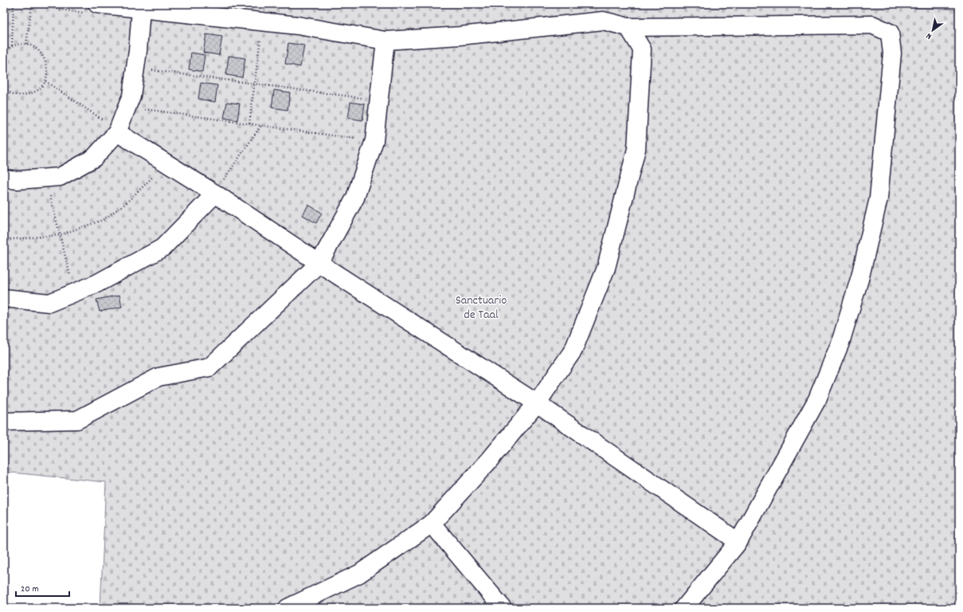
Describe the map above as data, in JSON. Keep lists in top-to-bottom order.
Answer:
{
  "parks": ["Sanctuario de Taal"],
  "scale_bar": "20 m",
  "north": "bottom left"
}
